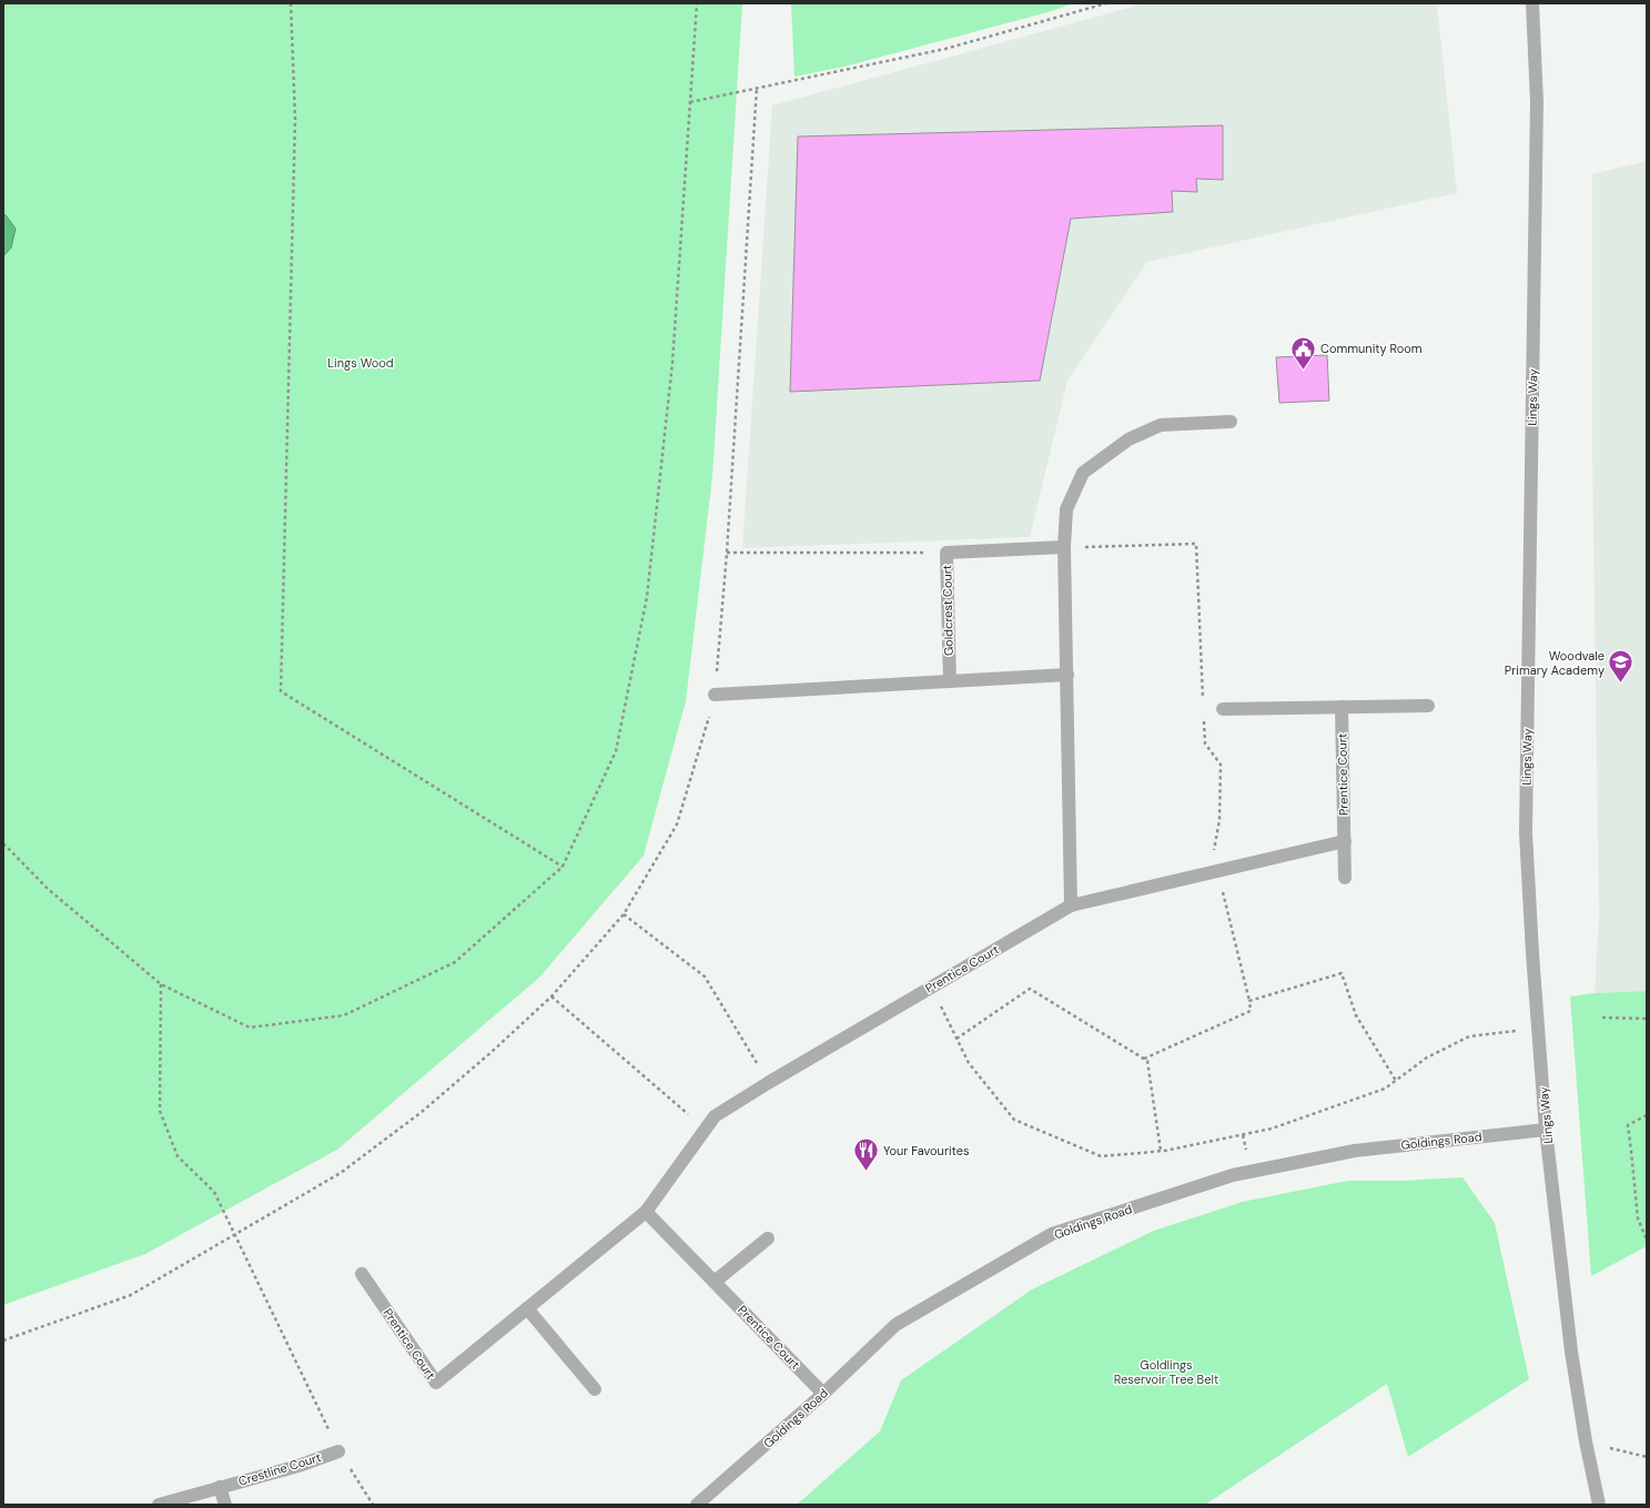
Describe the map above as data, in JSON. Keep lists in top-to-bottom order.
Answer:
{
  "streets": {
    "street": [
      "Lings Way",
      "Goldcrest Court",
      "Prentice Court",
      "Goldings Road",
      "Crestline Court"
    ]
  },
  "crossings": [
    ["Lings Way", "Goldings Road"],
    ["Prentice Court", "Goldings Road"]
  ],
  "parks": ["Lings Wood", "Goldlings Reservoir Tree Belt"],
  "places": {
    "public building": ["Community Room"],
    "school or university": ["Woodvale Primary Academy"],
    "restaurant": ["Your Favourites"]
  }
}
